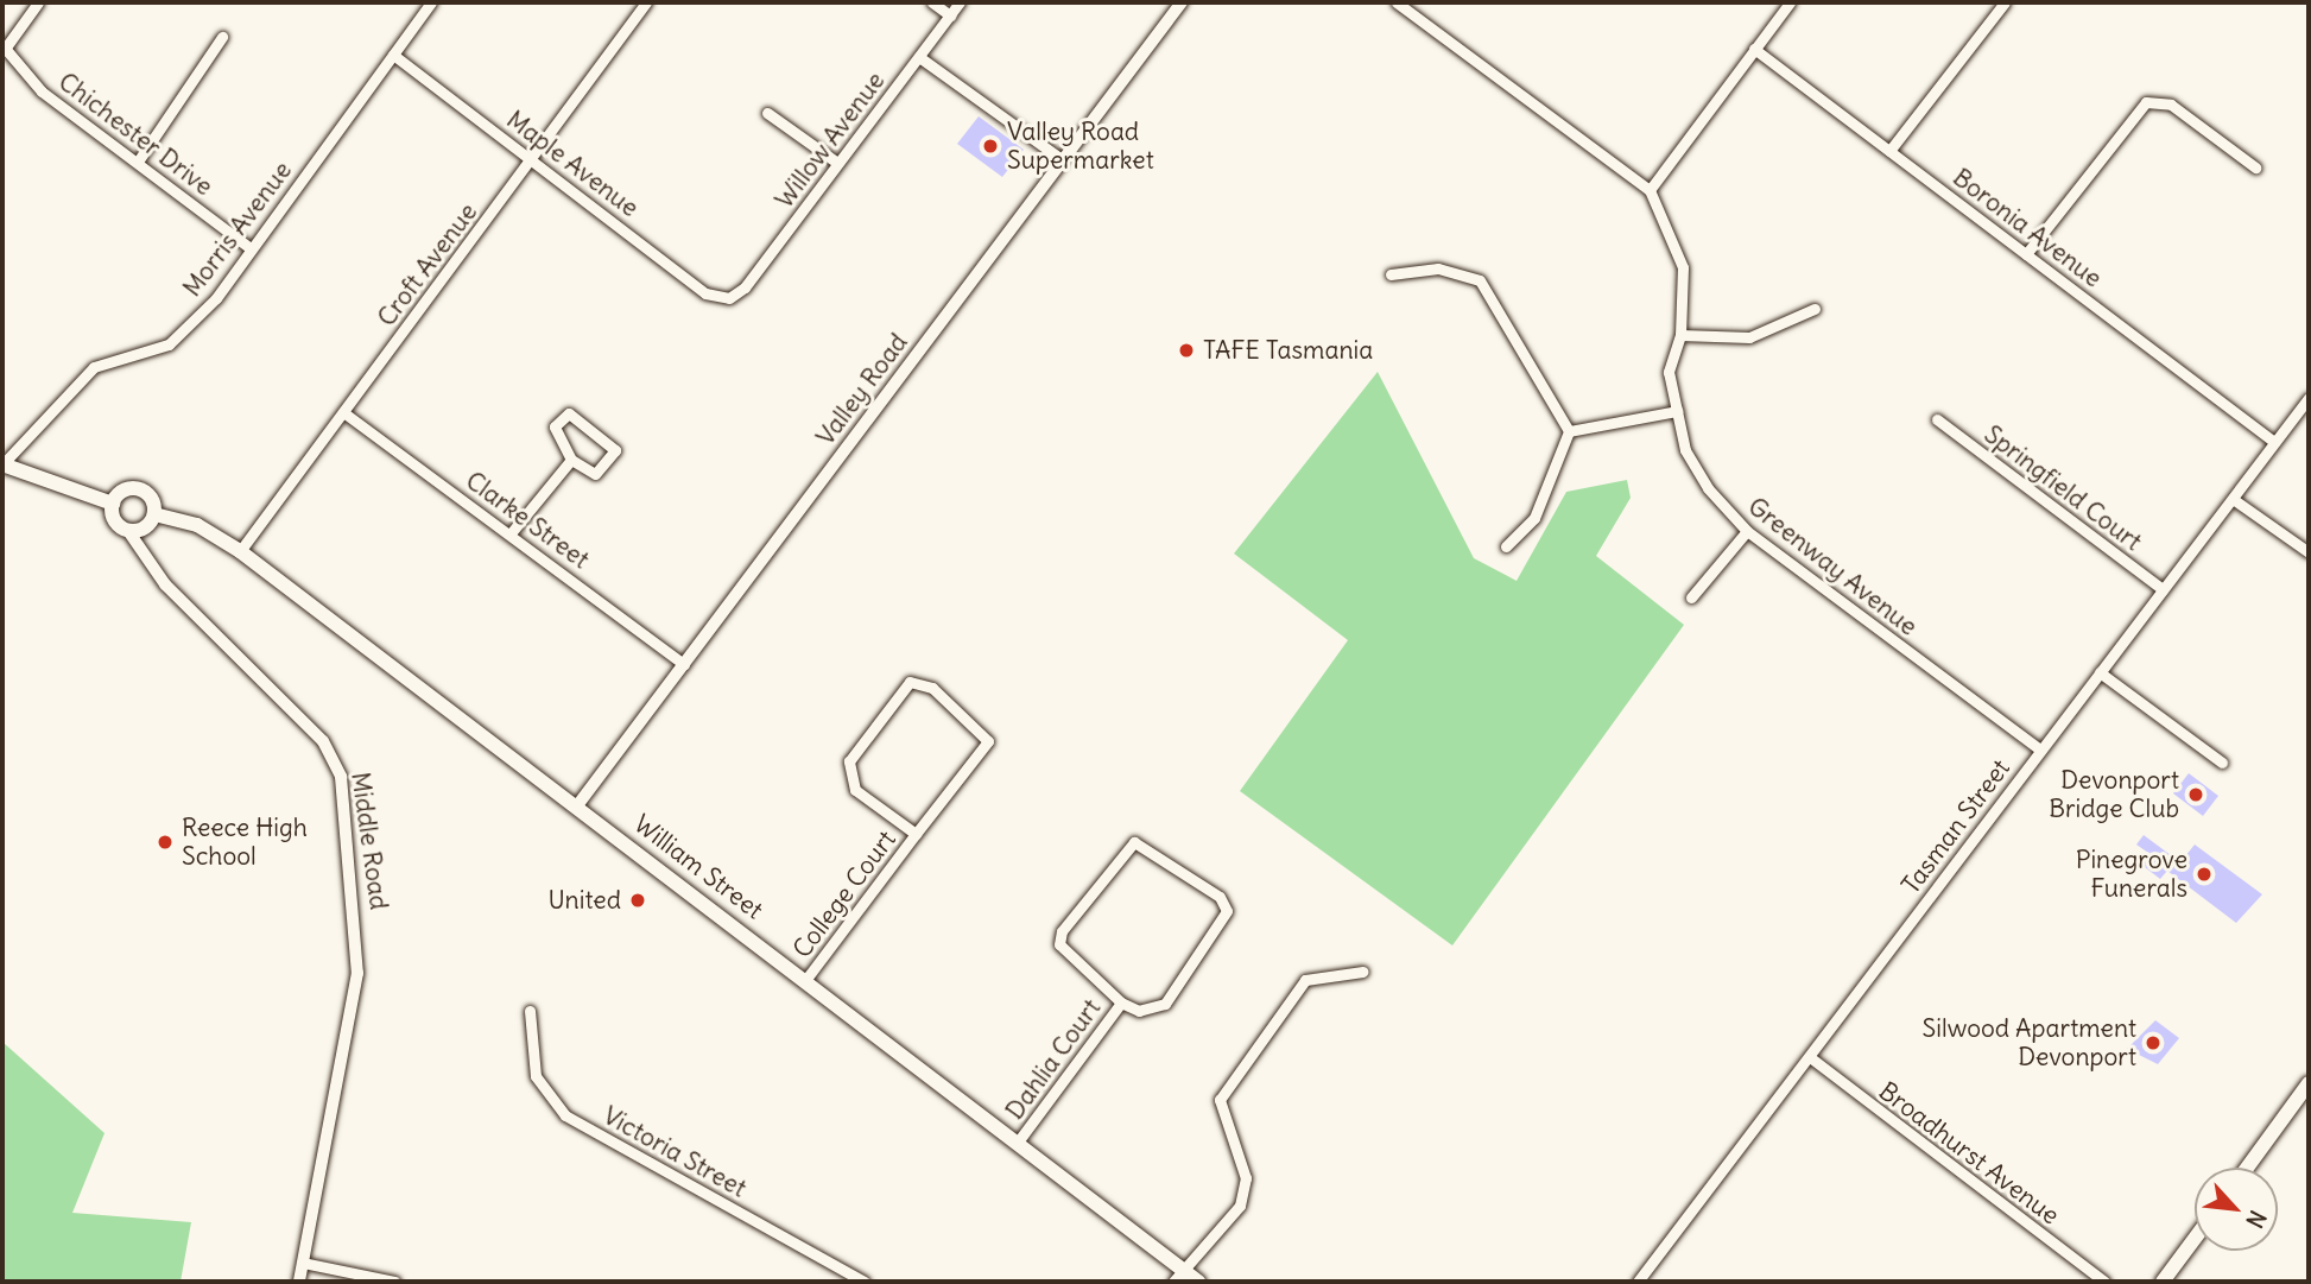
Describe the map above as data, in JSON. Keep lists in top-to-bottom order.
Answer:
{
  "streets": {
    "main road": ["William Street"],
    "street": [
      "Chichester Drive",
      "Willow Avenue",
      "Maple Avenue",
      "Boronia Avenue",
      "Morris Avenue",
      "Croft Avenue",
      "Valley Road",
      "Springfield Court",
      "Clarke Street",
      "Greenway Avenue",
      "Tasman Street",
      "Middle Road",
      "College Court",
      "Dahlia Court",
      "Victoria Street",
      "Broadhurst Avenue"
    ]
  },
  "crossings": [
    ["Chichester Drive", "Morris Avenue"],
    ["Willow Avenue", "Maple Avenue"],
    ["Maple Avenue", "Morris Avenue"],
    ["Maple Avenue", "Croft Avenue"],
    ["Boronia Avenue", "Tasman Street"],
    ["Croft Avenue", "Clarke Street"],
    ["Croft Avenue", "William Street"],
    ["Valley Road", "Clarke Street"],
    ["Valley Road", "William Street"],
    ["Springfield Court", "Tasman Street"],
    ["Greenway Avenue", "Tasman Street"],
    ["Tasman Street", "Broadhurst Avenue"],
    ["Middle Road", "William Street"],
    ["William Street", "College Court"],
    ["William Street", "Dahlia Court"]
  ],
  "places": [
    "Valley Road Supermarket",
    "TAFE Tasmania",
    "Devonport Bridge Club",
    "Reece High School",
    "Pinegrove Funerals",
    "United",
    "Silwood Apartment Devonport"
  ],
  "north": "bottom right"
}
